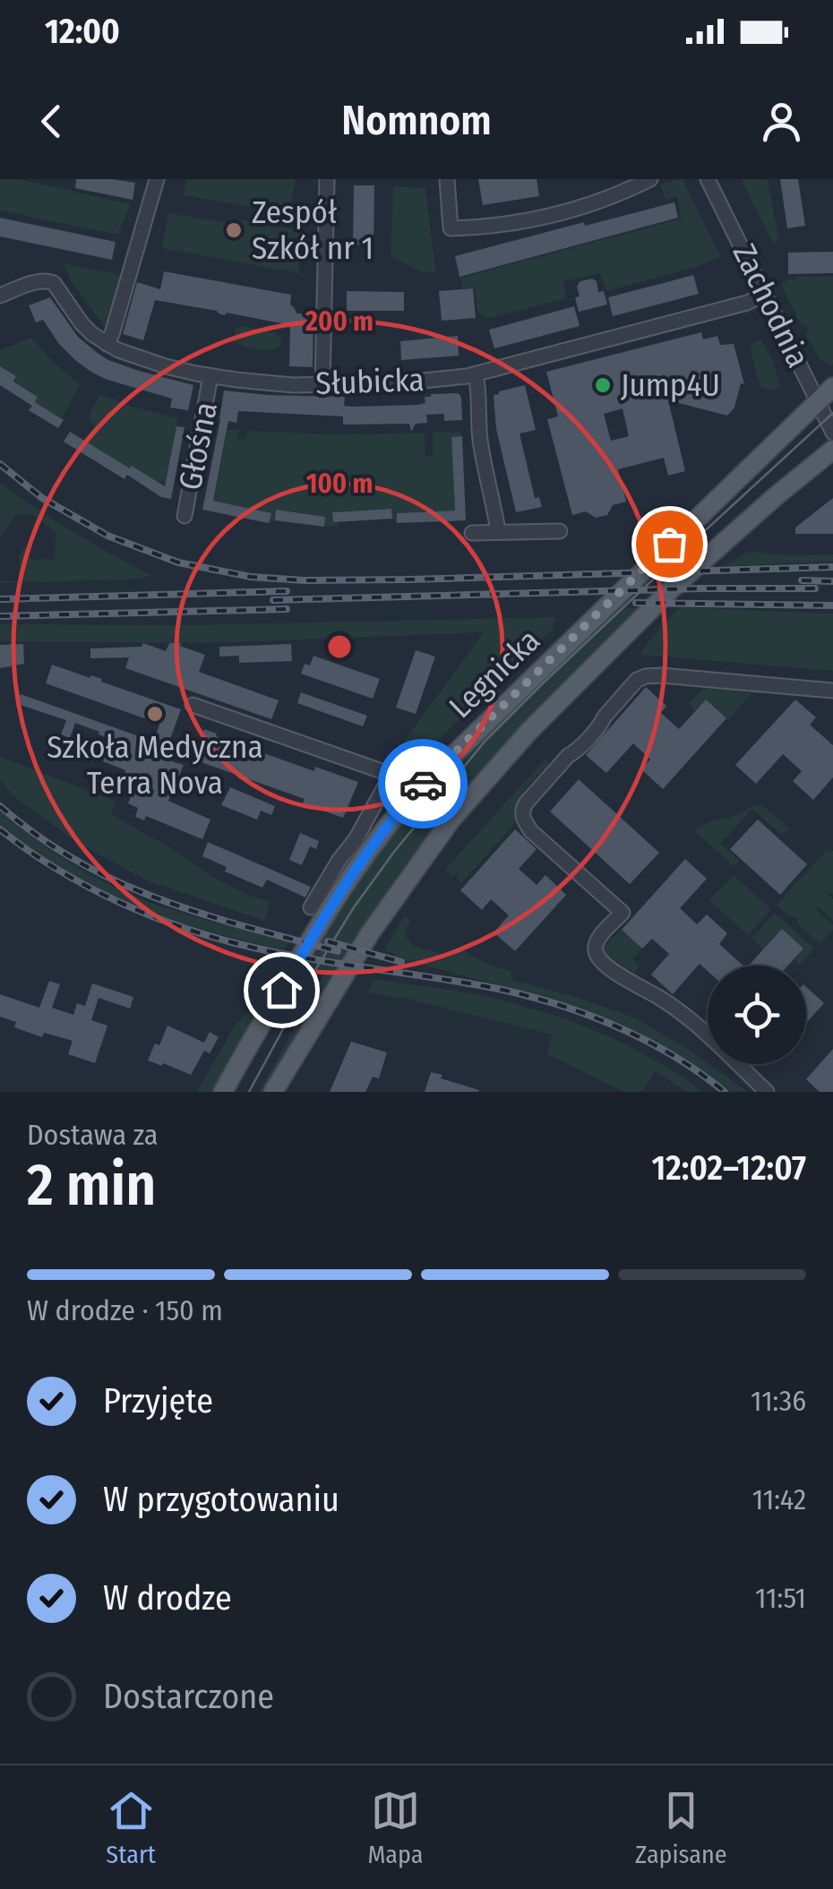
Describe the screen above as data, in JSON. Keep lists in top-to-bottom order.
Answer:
{
  "streets": {
    "main road": ["Legnicka"],
    "street": ["Zachodnia", "Słubicka", "Głośna"]
  },
  "crossings": [
    ["Zachodnia", "Słubicka"],
    ["Zachodnia", "Legnicka"],
    ["Słubicka", "Głośna"]
  ],
  "places": ["Zespół Szkół nr 1", "Jump4U", "Szkoła Medyczna Terra Nova"],
  "page": {
    "status": "12:00",
    "header": "Nomnom",
    "heading": ["2 min", "Dostawa za", "12:02–12:07"],
    "bar": "W drodze · 150 m",
    "list": [
      ["Przyjęte", "11:36"],
      ["W przygotowaniu", "11:42"],
      ["W drodze", "11:51"],
      "Dostarczone"
    ],
    "tabs": ["Start", "Mapa", "Zapisane"]
  },
  "rings": ["200 m", "100 m"]
}
